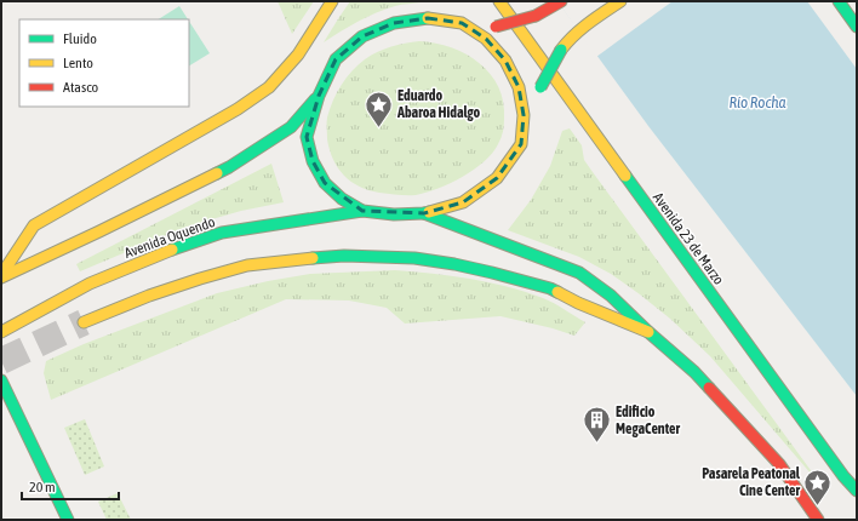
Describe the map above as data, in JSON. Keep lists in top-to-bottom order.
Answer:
{
  "streets": {
    "main road": ["Avenida Oquendo", "Avenida 23 de Marzo"]
  },
  "water": ["Río Rocha"],
  "places": {
    "place": ["Eduardo Abaroa Hidalgo", "Pasarela Peatonal Cine Center"],
    "building": ["Edificio MegaCenter"]
  },
  "legend": ["Fluido", "Lento", "Atasco"],
  "scale_bar": "20 m"
}
